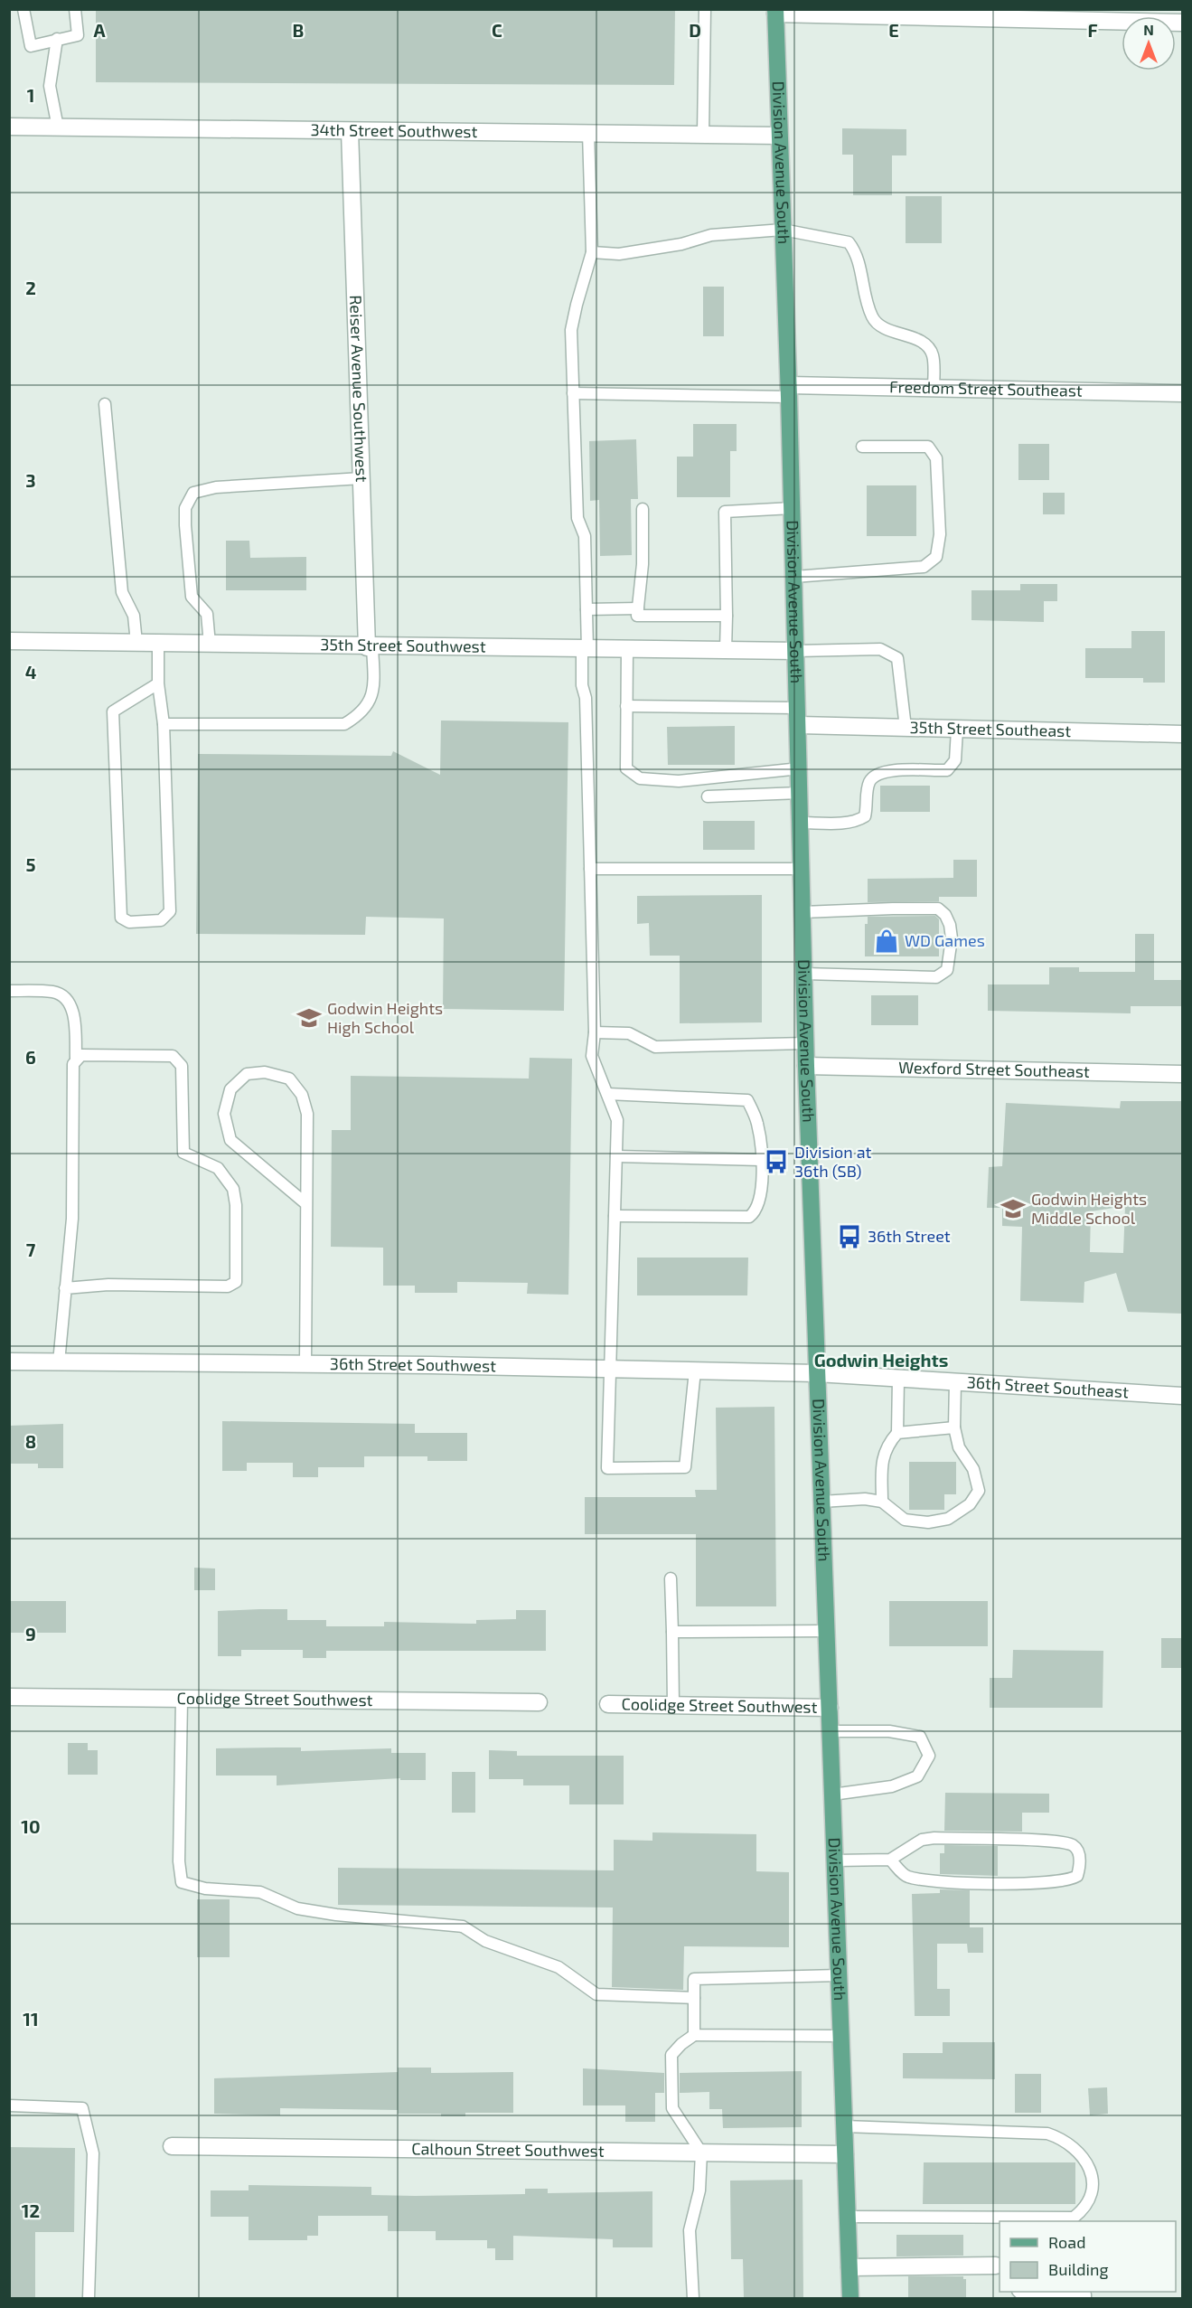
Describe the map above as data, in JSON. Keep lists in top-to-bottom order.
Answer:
{
  "streets": {
    "main road": ["Division Avenue South"],
    "street": [
      "34th Street Southwest",
      "Reiser Avenue Southwest",
      "Freedom Street Southeast",
      "35th Street Southwest",
      "35th Street Southeast",
      "Wexford Street Southeast",
      "36th Street Southwest",
      "36th Street Southeast",
      "Coolidge Street Southwest",
      "Calhoun Street Southwest"
    ]
  },
  "crossings": [
    ["34th Street Southwest", "Division Avenue South"],
    ["34th Street Southwest", "Reiser Avenue Southwest"],
    ["Division Avenue South", "Freedom Street Southeast"],
    ["Division Avenue South", "35th Street Southwest"],
    ["Division Avenue South", "35th Street Southeast"],
    ["Division Avenue South", "Wexford Street Southeast"],
    ["Division Avenue South", "36th Street Southwest"],
    ["Division Avenue South", "36th Street Southeast"],
    ["Division Avenue South", "Coolidge Street Southwest"],
    ["Division Avenue South", "Calhoun Street Southwest"],
    ["Reiser Avenue Southwest", "35th Street Southwest"],
    ["36th Street Southwest", "36th Street Southeast"]
  ],
  "districts": ["Godwin Heights"],
  "places": {
    "shop": ["WD Games"],
    "school or university": ["Godwin Heights High School", "Godwin Heights Middle School"],
    "bus stop": ["Division at 36th (SB)", "36th Street"]
  },
  "legend": ["Road", "Building"],
  "north": "top",
  "grid": {
    "columns": [
      "A",
      "B",
      "C",
      "D",
      "E",
      "F"
    ],
    "rows": [
      "1",
      "2",
      "3",
      "4",
      "5",
      "6",
      "7",
      "8",
      "9",
      "10",
      "11",
      "12"
    ]
  }
}
